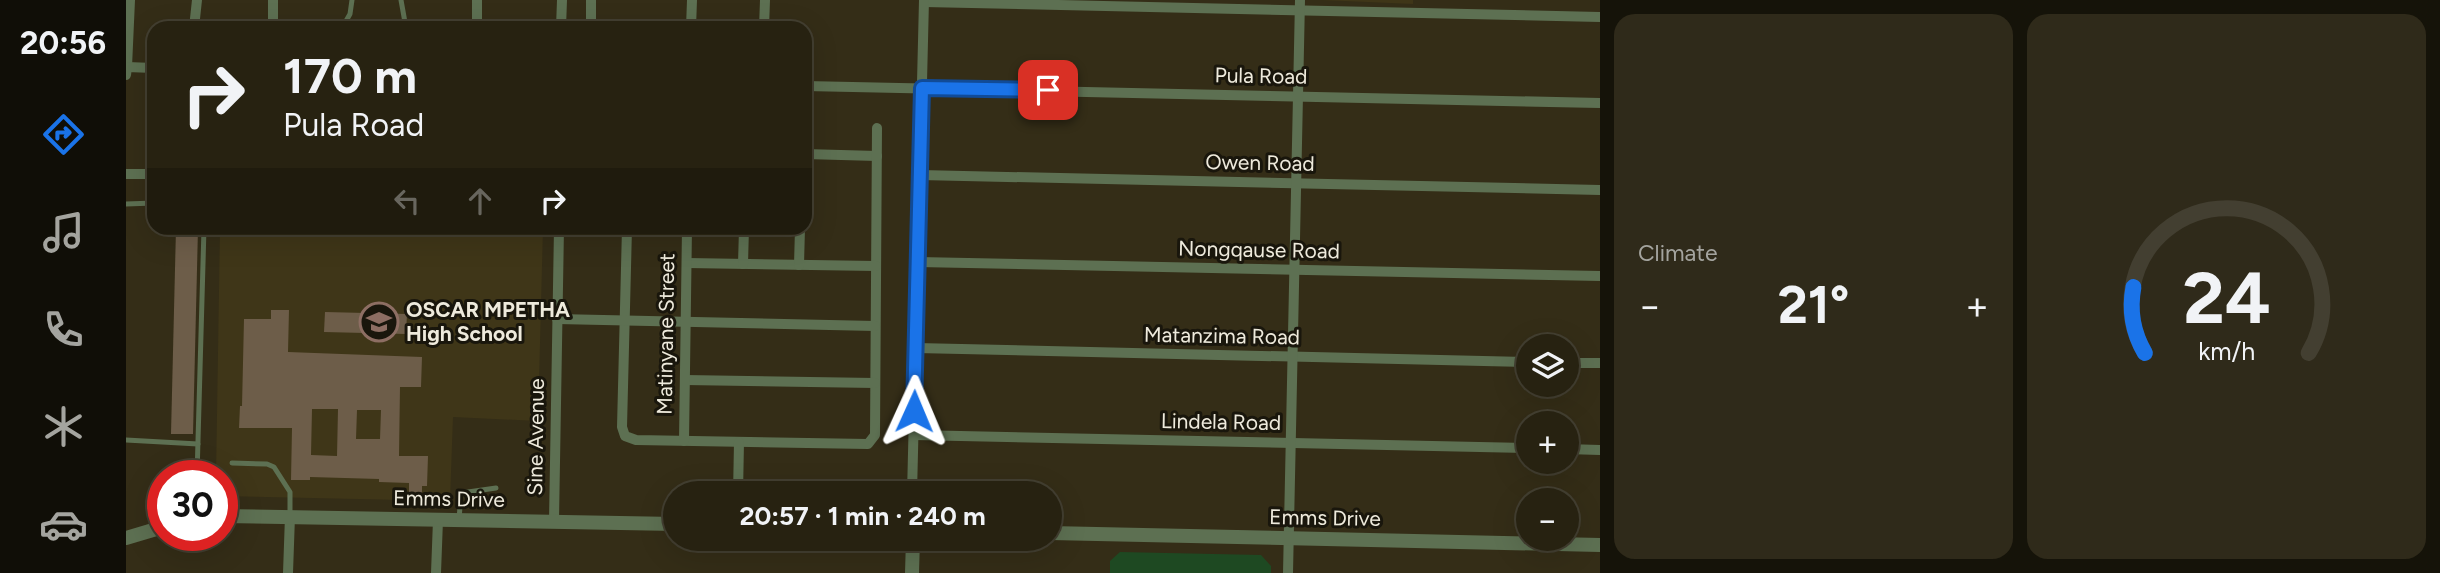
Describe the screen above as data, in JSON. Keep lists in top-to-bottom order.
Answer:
{
  "streets": {
    "street": [
      "Pula Road",
      "Owen Road",
      "Nongqause Road",
      "Matinyane Street",
      "Matanzima Road",
      "Lindela Road",
      "Sine Avenue",
      "Emms Drive"
    ]
  },
  "crossings": [
    ["Sine Avenue", "Emms Drive"]
  ],
  "places": {
    "school or university": ["OSCAR MPETHA High School"]
  },
  "page": {
    "tabs": "20:56",
    "tile": "Climate",
    "turn": ["170 m", "Pula Road"],
    "heat": ["−", "21°", "+"],
    "map_buttons": ["+", "−"],
    "limit": "30",
    "trip": "20:57 · 1 min · 240 m",
    "gauge": ["24", "km/h"]
  }
}
